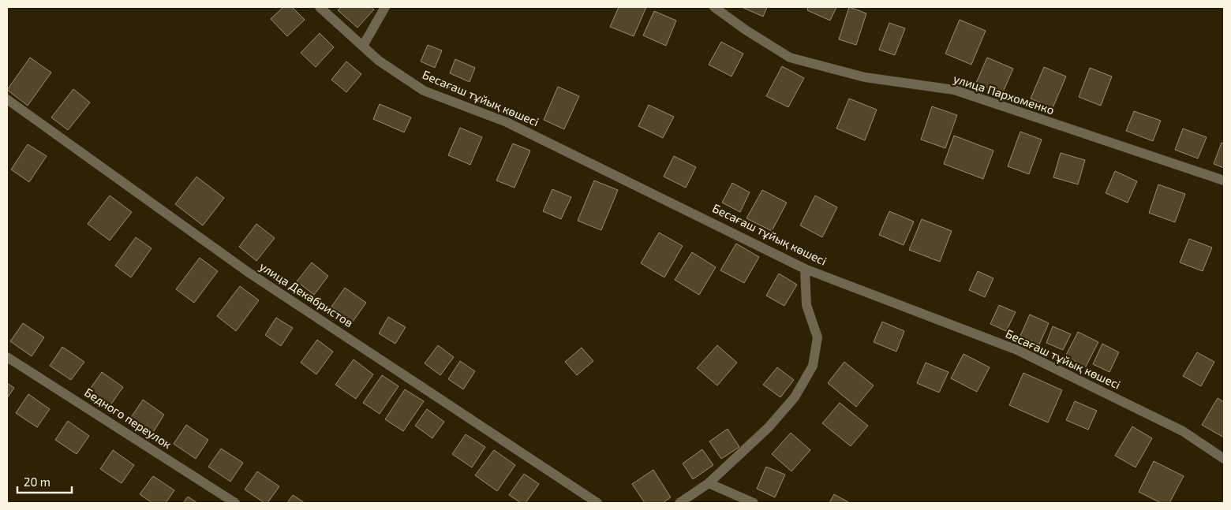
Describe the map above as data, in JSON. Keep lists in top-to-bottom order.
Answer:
{
  "streets": {
    "street": [
      "улица Пархоменко",
      "Бесағаш тұйық көшесі",
      "улица Декабристов",
      "Бедного переулок"
    ]
  },
  "scale_bar": "20 m"
}
